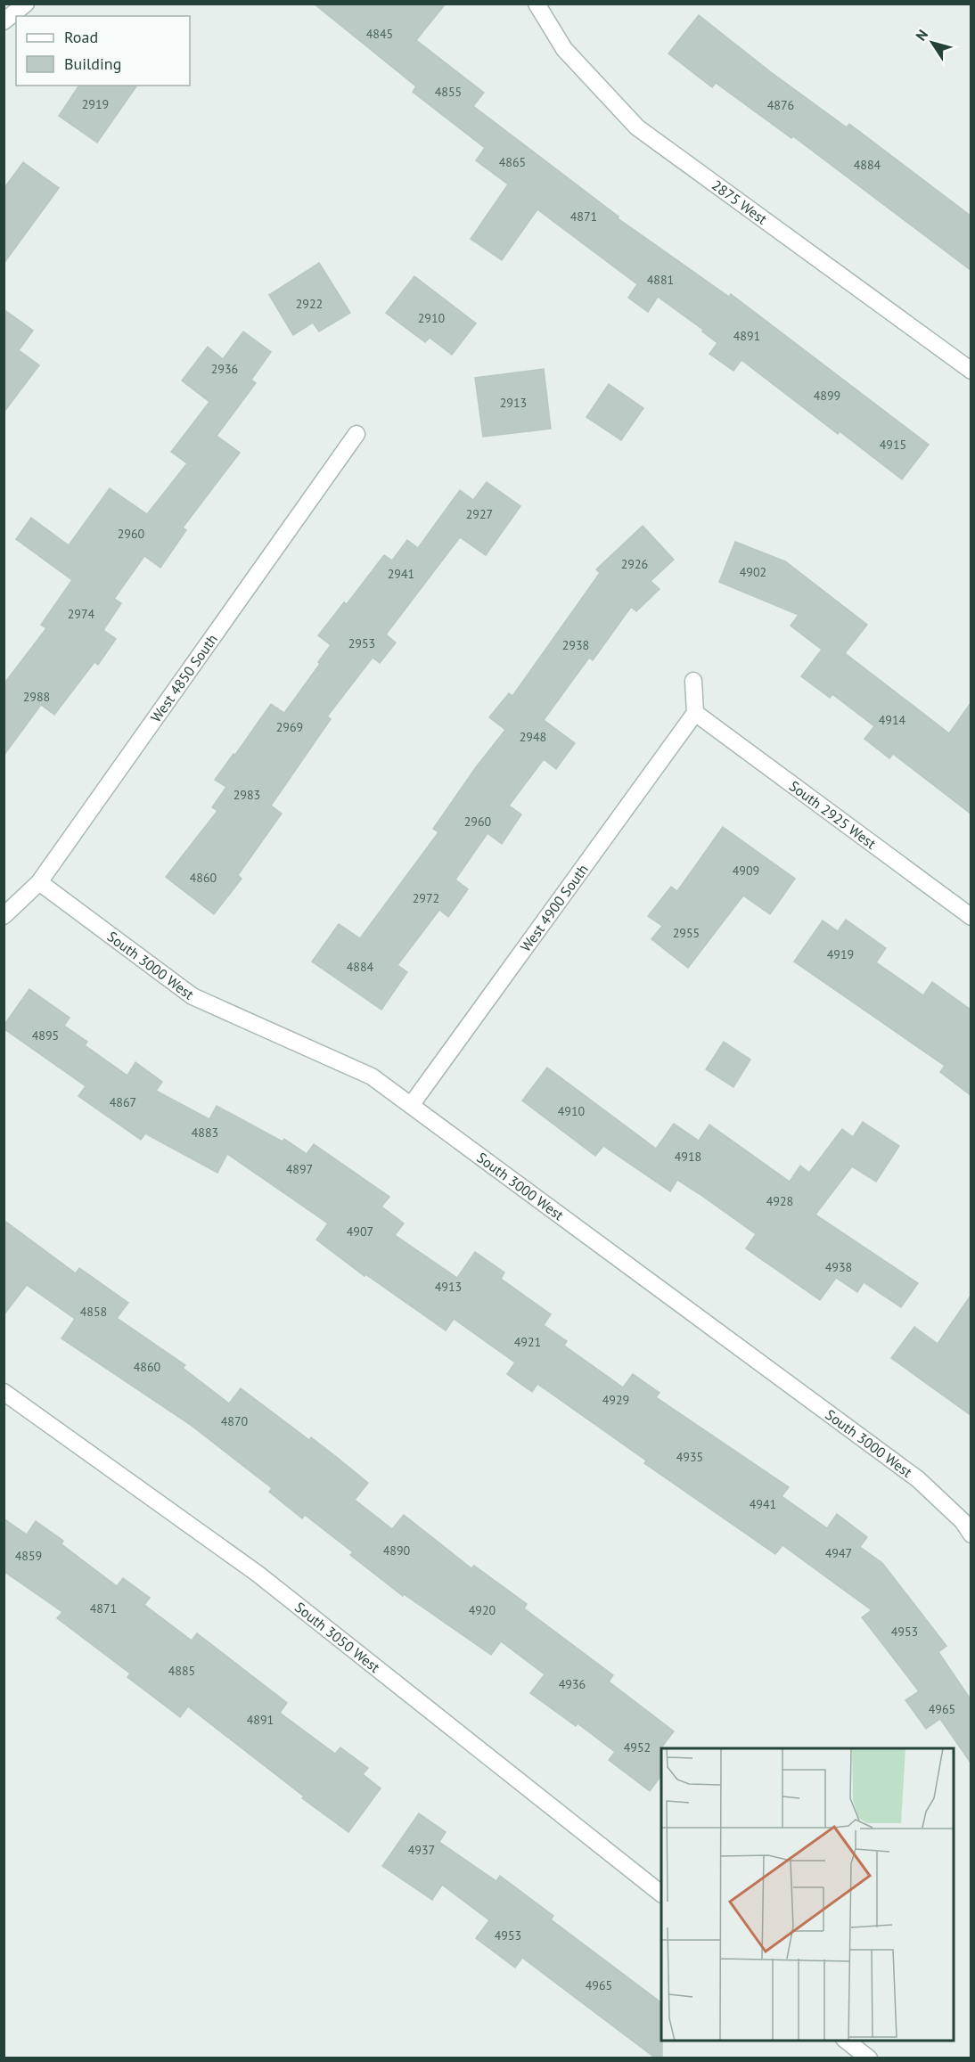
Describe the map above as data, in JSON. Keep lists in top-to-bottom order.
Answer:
{
  "streets": {
    "street": [
      "2875 West",
      "West 4850 South",
      "South 2925 West",
      "West 4900 South",
      "South 3000 West",
      "South 3050 West"
    ]
  },
  "crossings": [
    ["West 4850 South", "South 3000 West"],
    ["South 2925 West", "West 4900 South"],
    ["West 4900 South", "South 3000 West"]
  ],
  "house_numbers": [
    "4845",
    "4855",
    "2919",
    "4876",
    "4865",
    "4884",
    "4871",
    "4881",
    "2922",
    "2910",
    "4891",
    "2936",
    "4899",
    "2913",
    "4915",
    "2927",
    "2960",
    "2926",
    "4902",
    "2941",
    "2974",
    "2953",
    "2938",
    "2988",
    "4914",
    "2969",
    "2948",
    "2983",
    "2960",
    "4909",
    "4860",
    "2972",
    "2955",
    "4919",
    "4884",
    "4895",
    "4867",
    "4910",
    "4883",
    "4918",
    "4897",
    "4928",
    "4907",
    "4938",
    "4913",
    "4858",
    "4921",
    "4860",
    "4929",
    "4870",
    "4935",
    "4941",
    "4890",
    "4947",
    "4859",
    "4871",
    "4920",
    "4953",
    "4885",
    "4936",
    "4965",
    "4891",
    "4952",
    "4937",
    "4953",
    "4965"
  ],
  "legend": ["Road", "Building"],
  "north": "top left"
}
